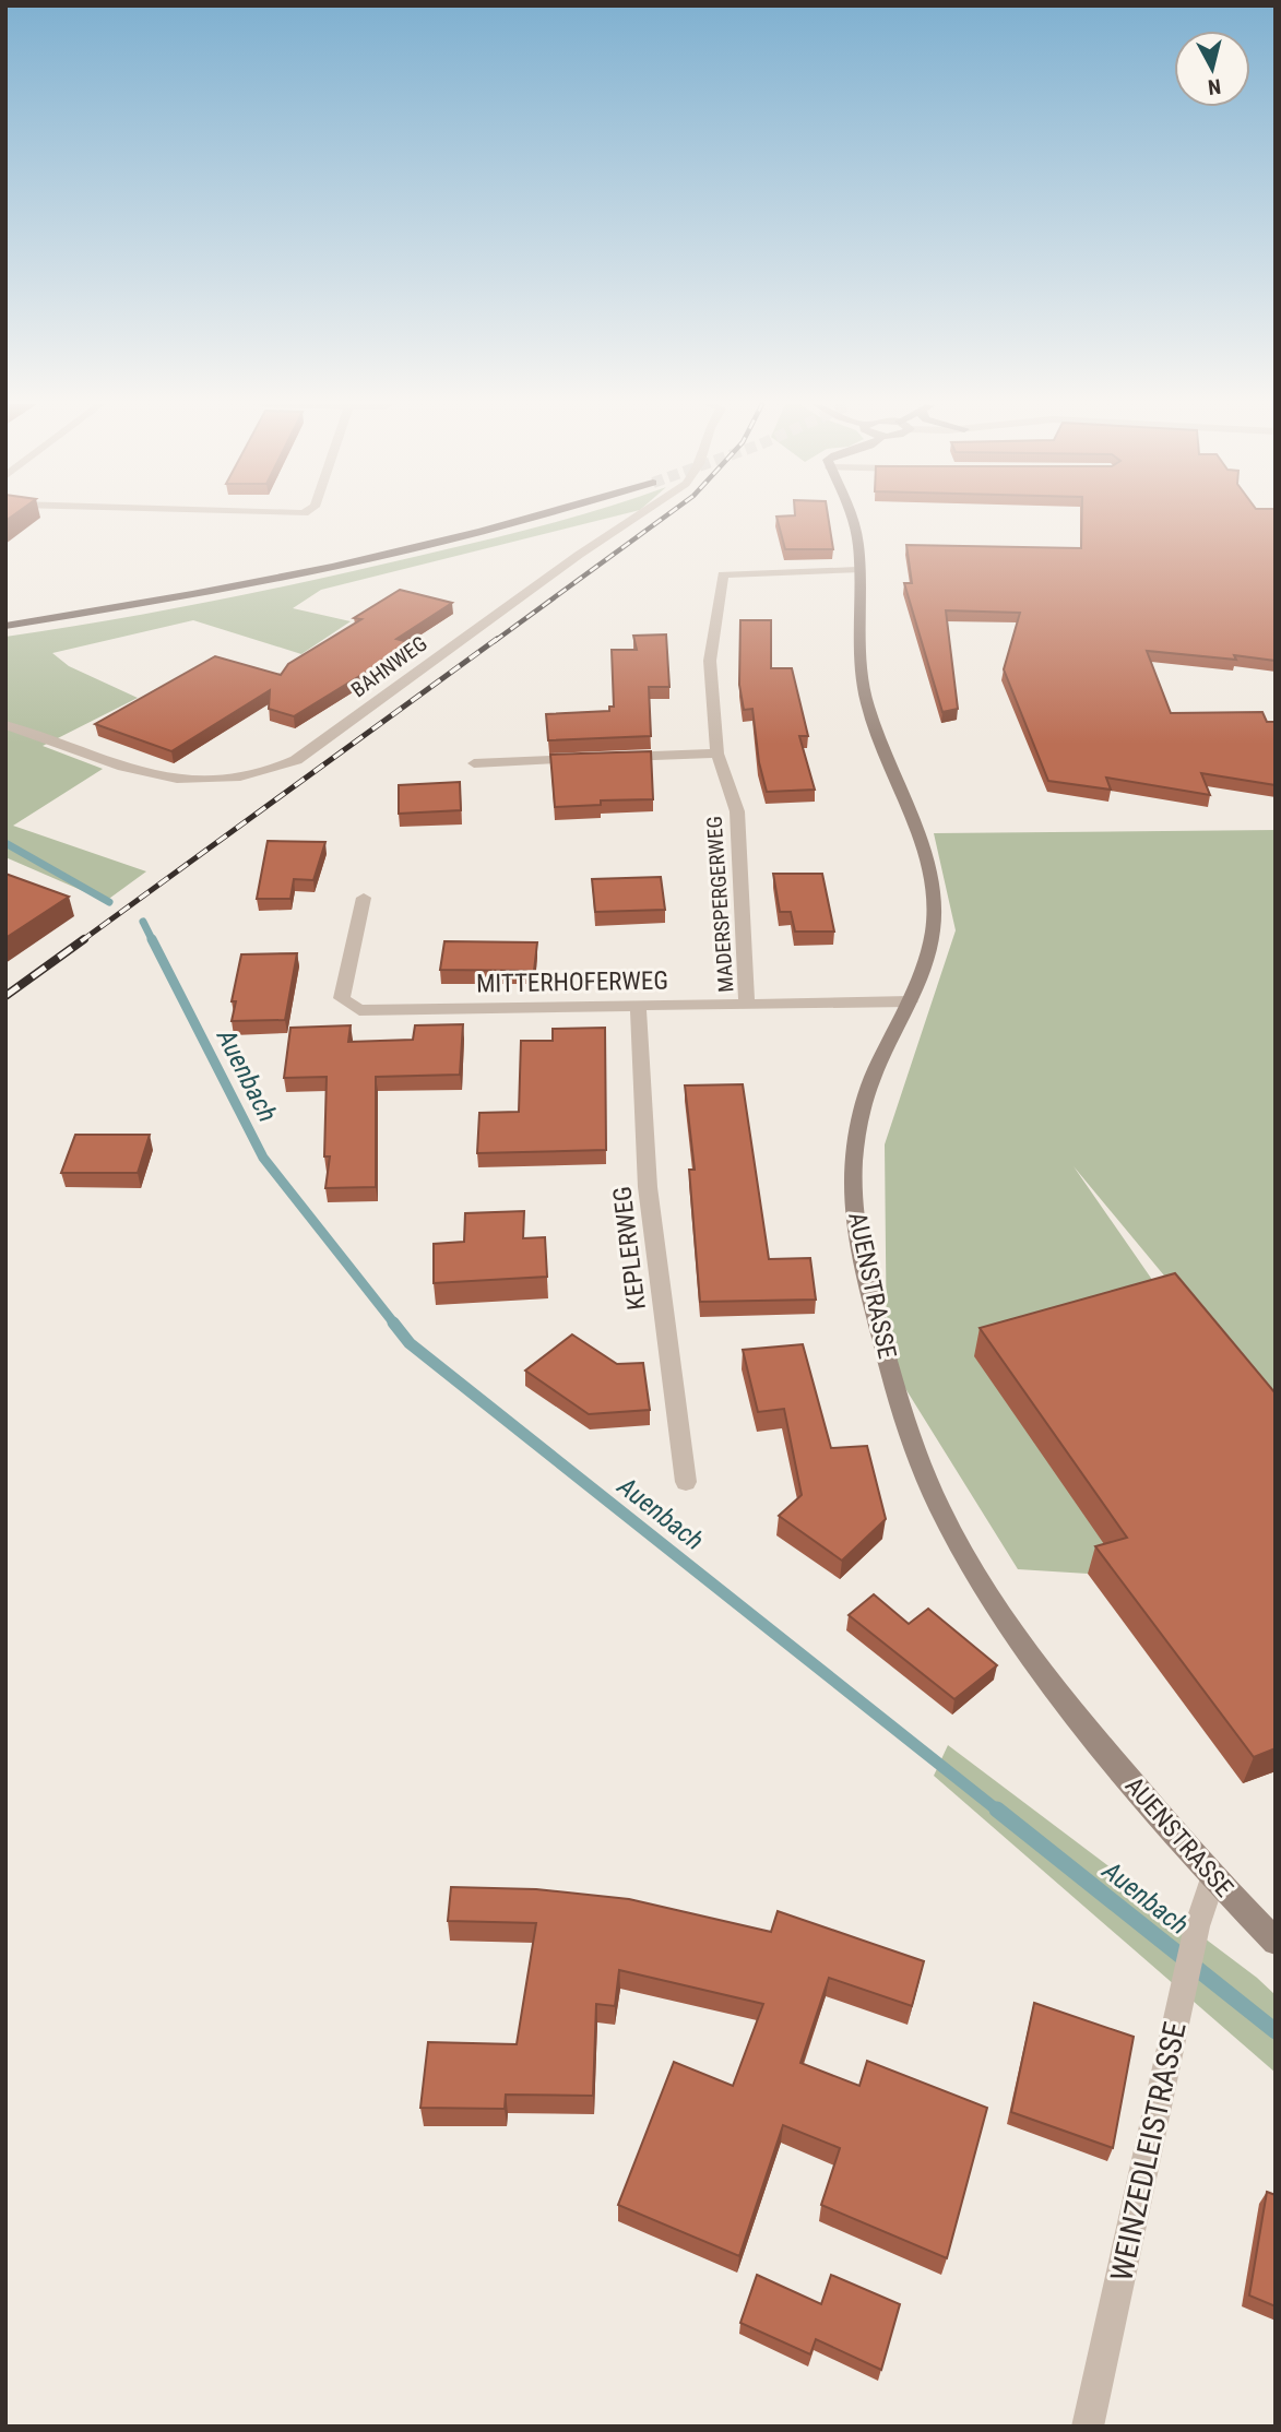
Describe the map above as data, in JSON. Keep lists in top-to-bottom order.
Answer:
{
  "streets": {
    "street": [
      "BAHNWEG",
      "MADERSPERGERWEG",
      "MITTERHOFERWEG",
      "KEPLERWEG",
      "AUENSTRASSE",
      "WEINZEDLEISTRASSE"
    ]
  },
  "crossings": [
    ["MADERSPERGERWEG", "MITTERHOFERWEG"],
    ["MADERSPERGERWEG", "AUENSTRASSE"],
    ["MITTERHOFERWEG", "KEPLERWEG"],
    ["MITTERHOFERWEG", "AUENSTRASSE"],
    ["AUENSTRASSE", "WEINZEDLEISTRASSE"]
  ],
  "water": ["Auenbach"],
  "north": "bottom"
}
